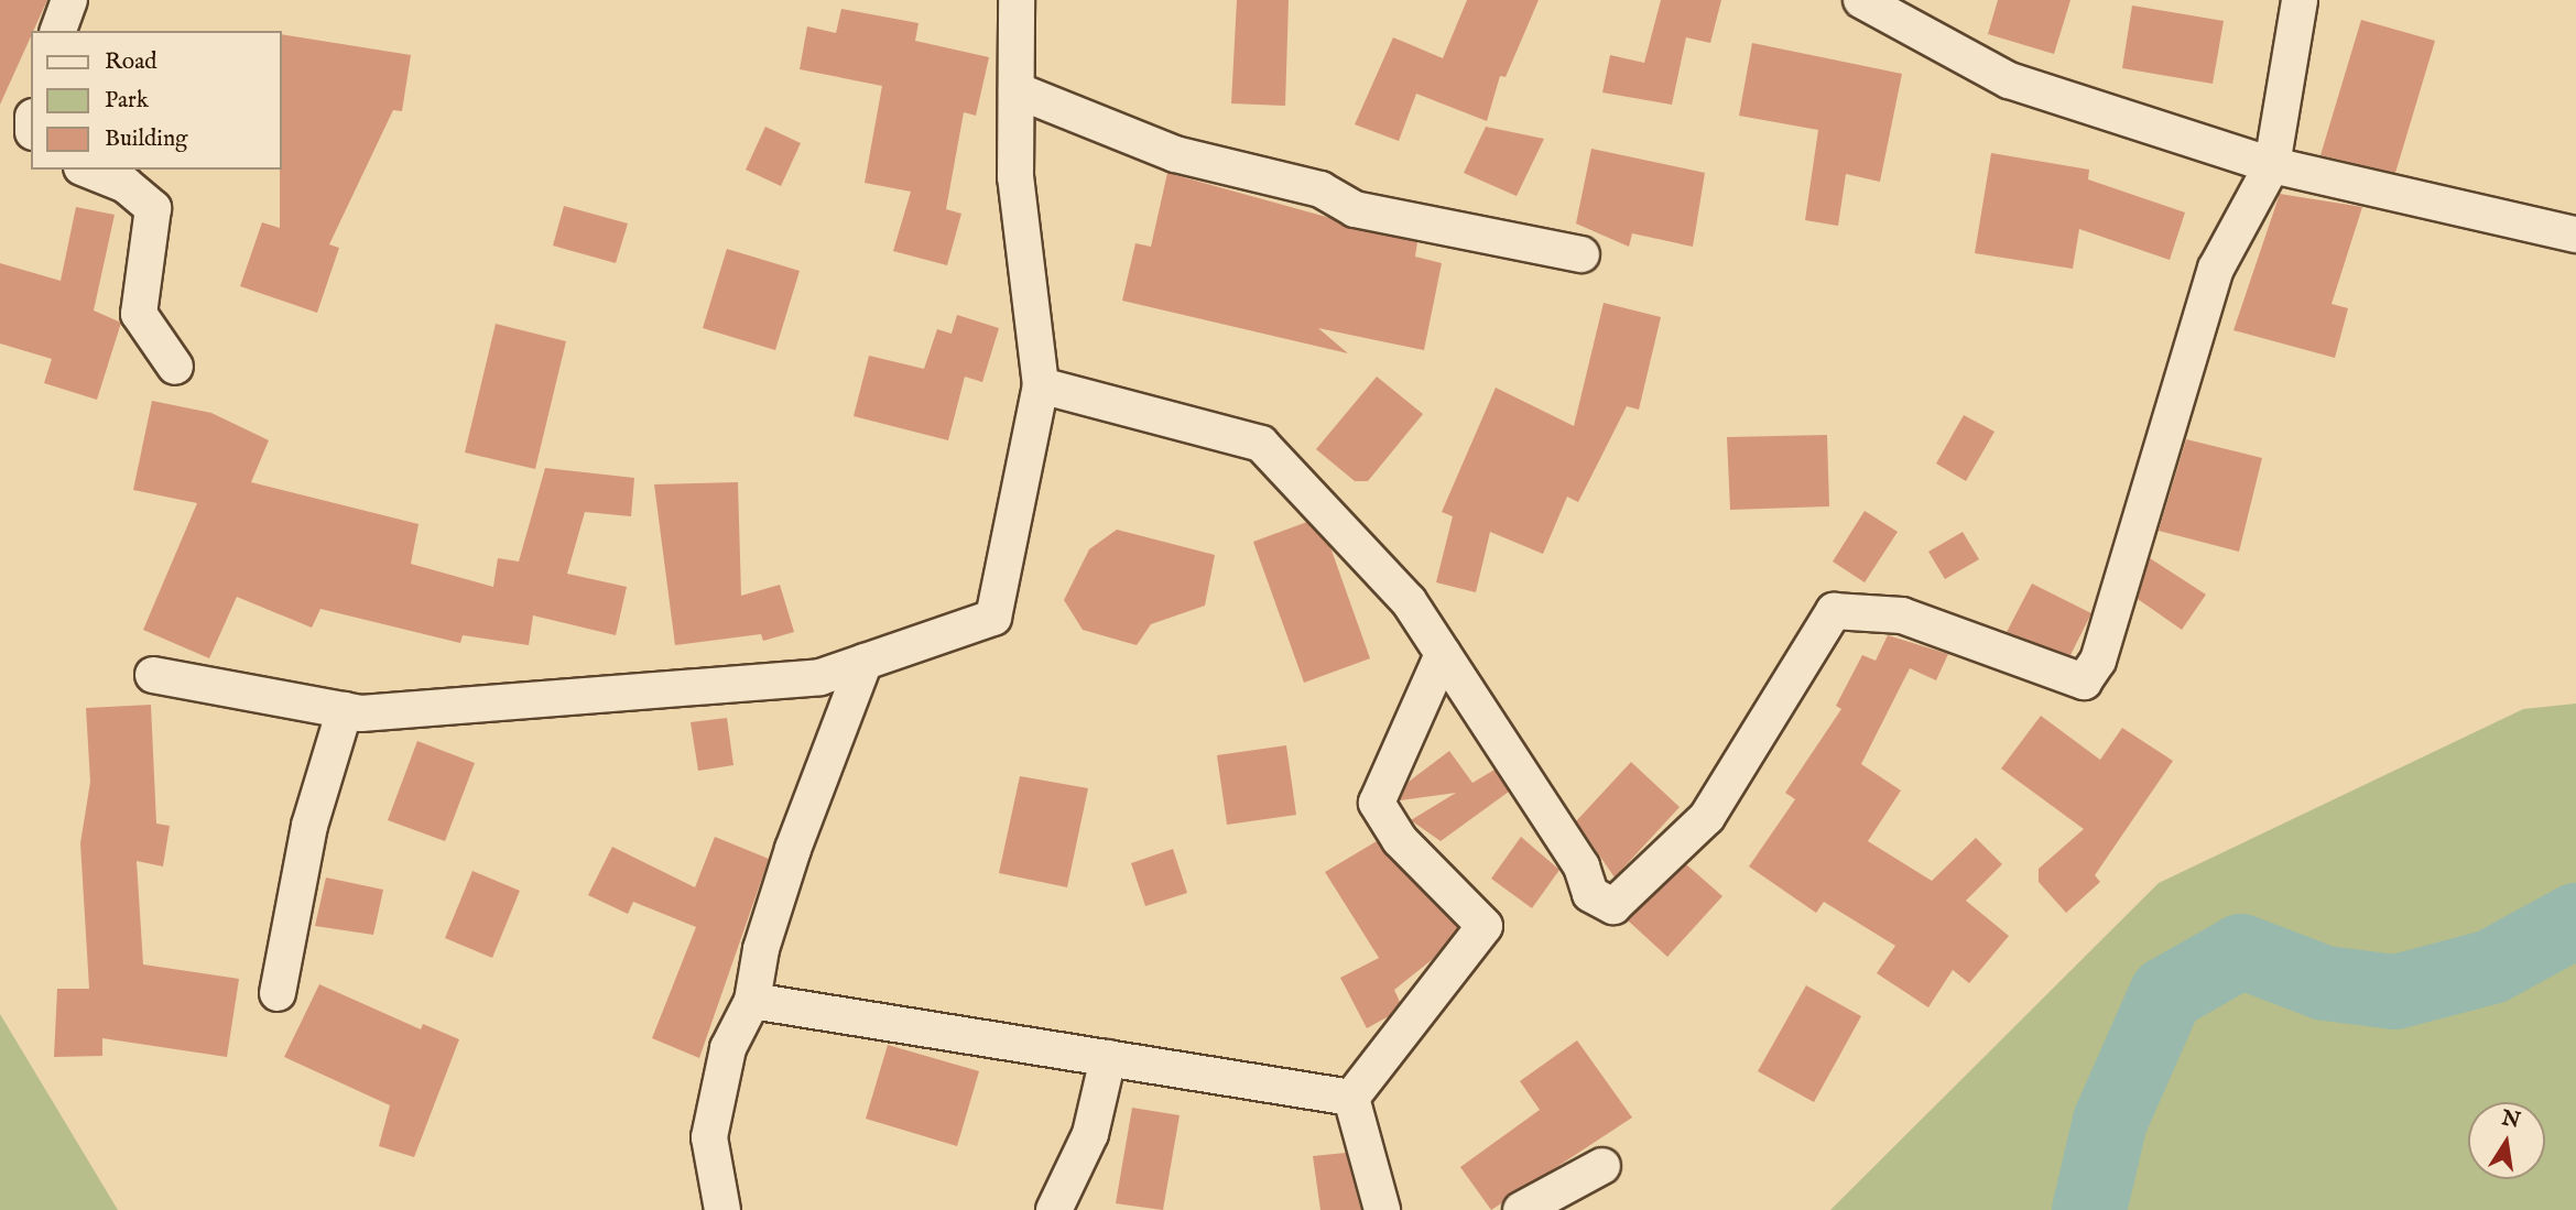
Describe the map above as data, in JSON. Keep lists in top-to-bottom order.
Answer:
{
  "legend": ["Road", "Park", "Building"],
  "north": "top"
}
